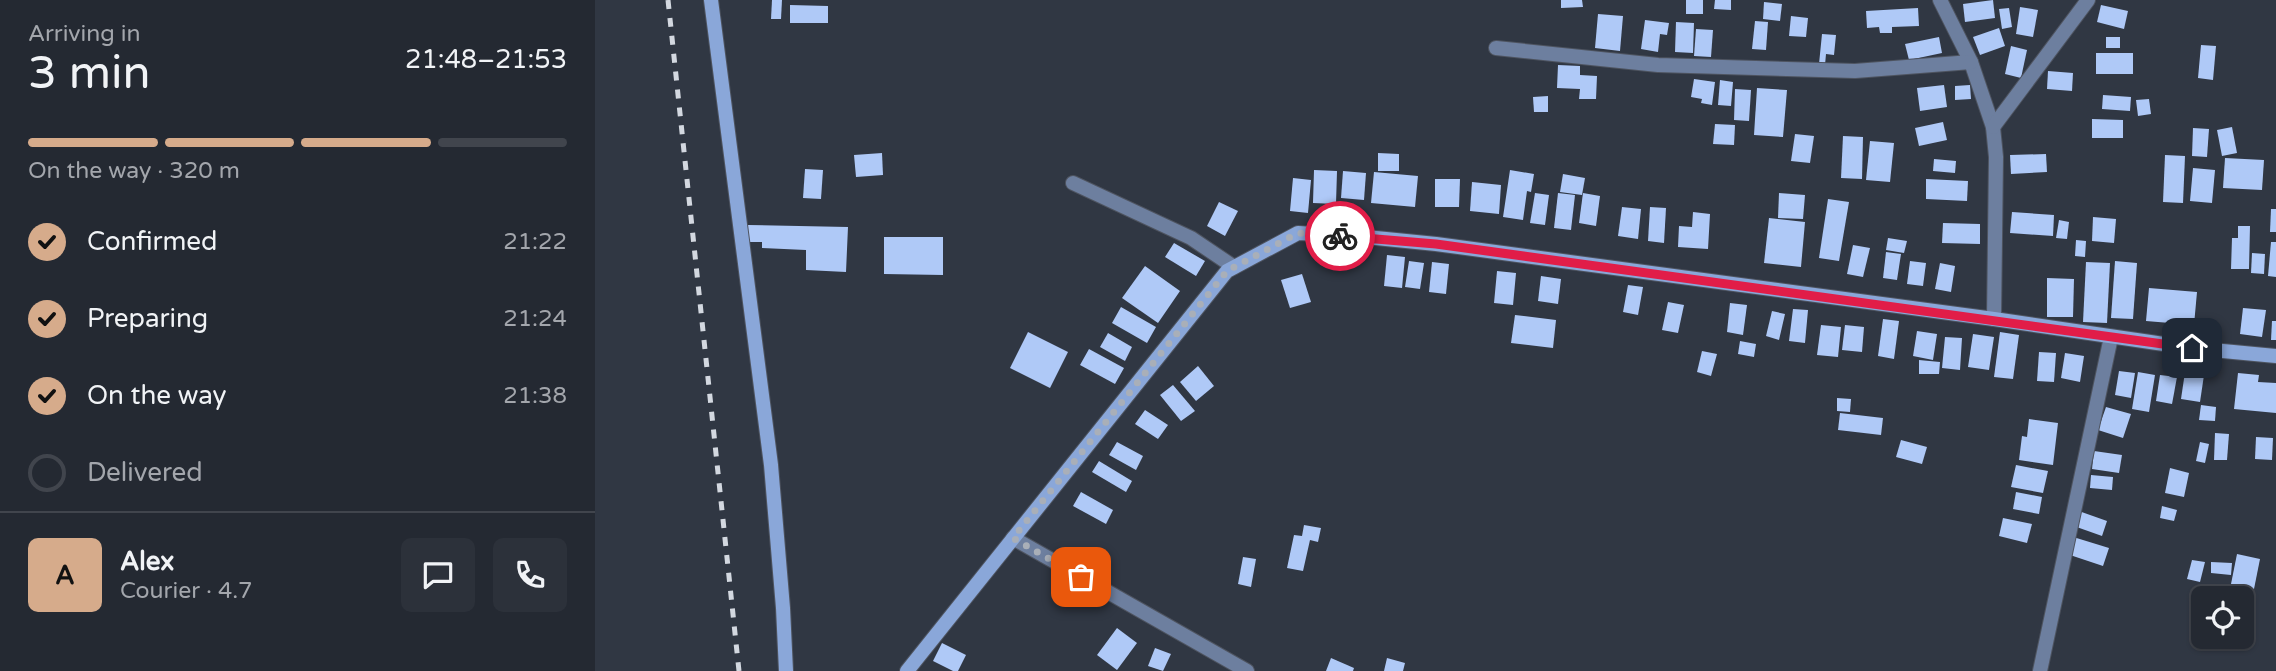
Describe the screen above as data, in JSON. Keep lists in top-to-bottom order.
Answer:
{
  "page": {
    "heading": ["3 min", "Arriving in", "21:48–21:53"],
    "panel": ["Alex", "Courier · 4.7"],
    "bar": "On the way · 320 m",
    "list": [
      ["Confirmed", "21:22"],
      ["Preparing", "21:24"],
      ["On the way", "21:38"],
      "Delivered"
    ],
    "round": "A"
  }
}
